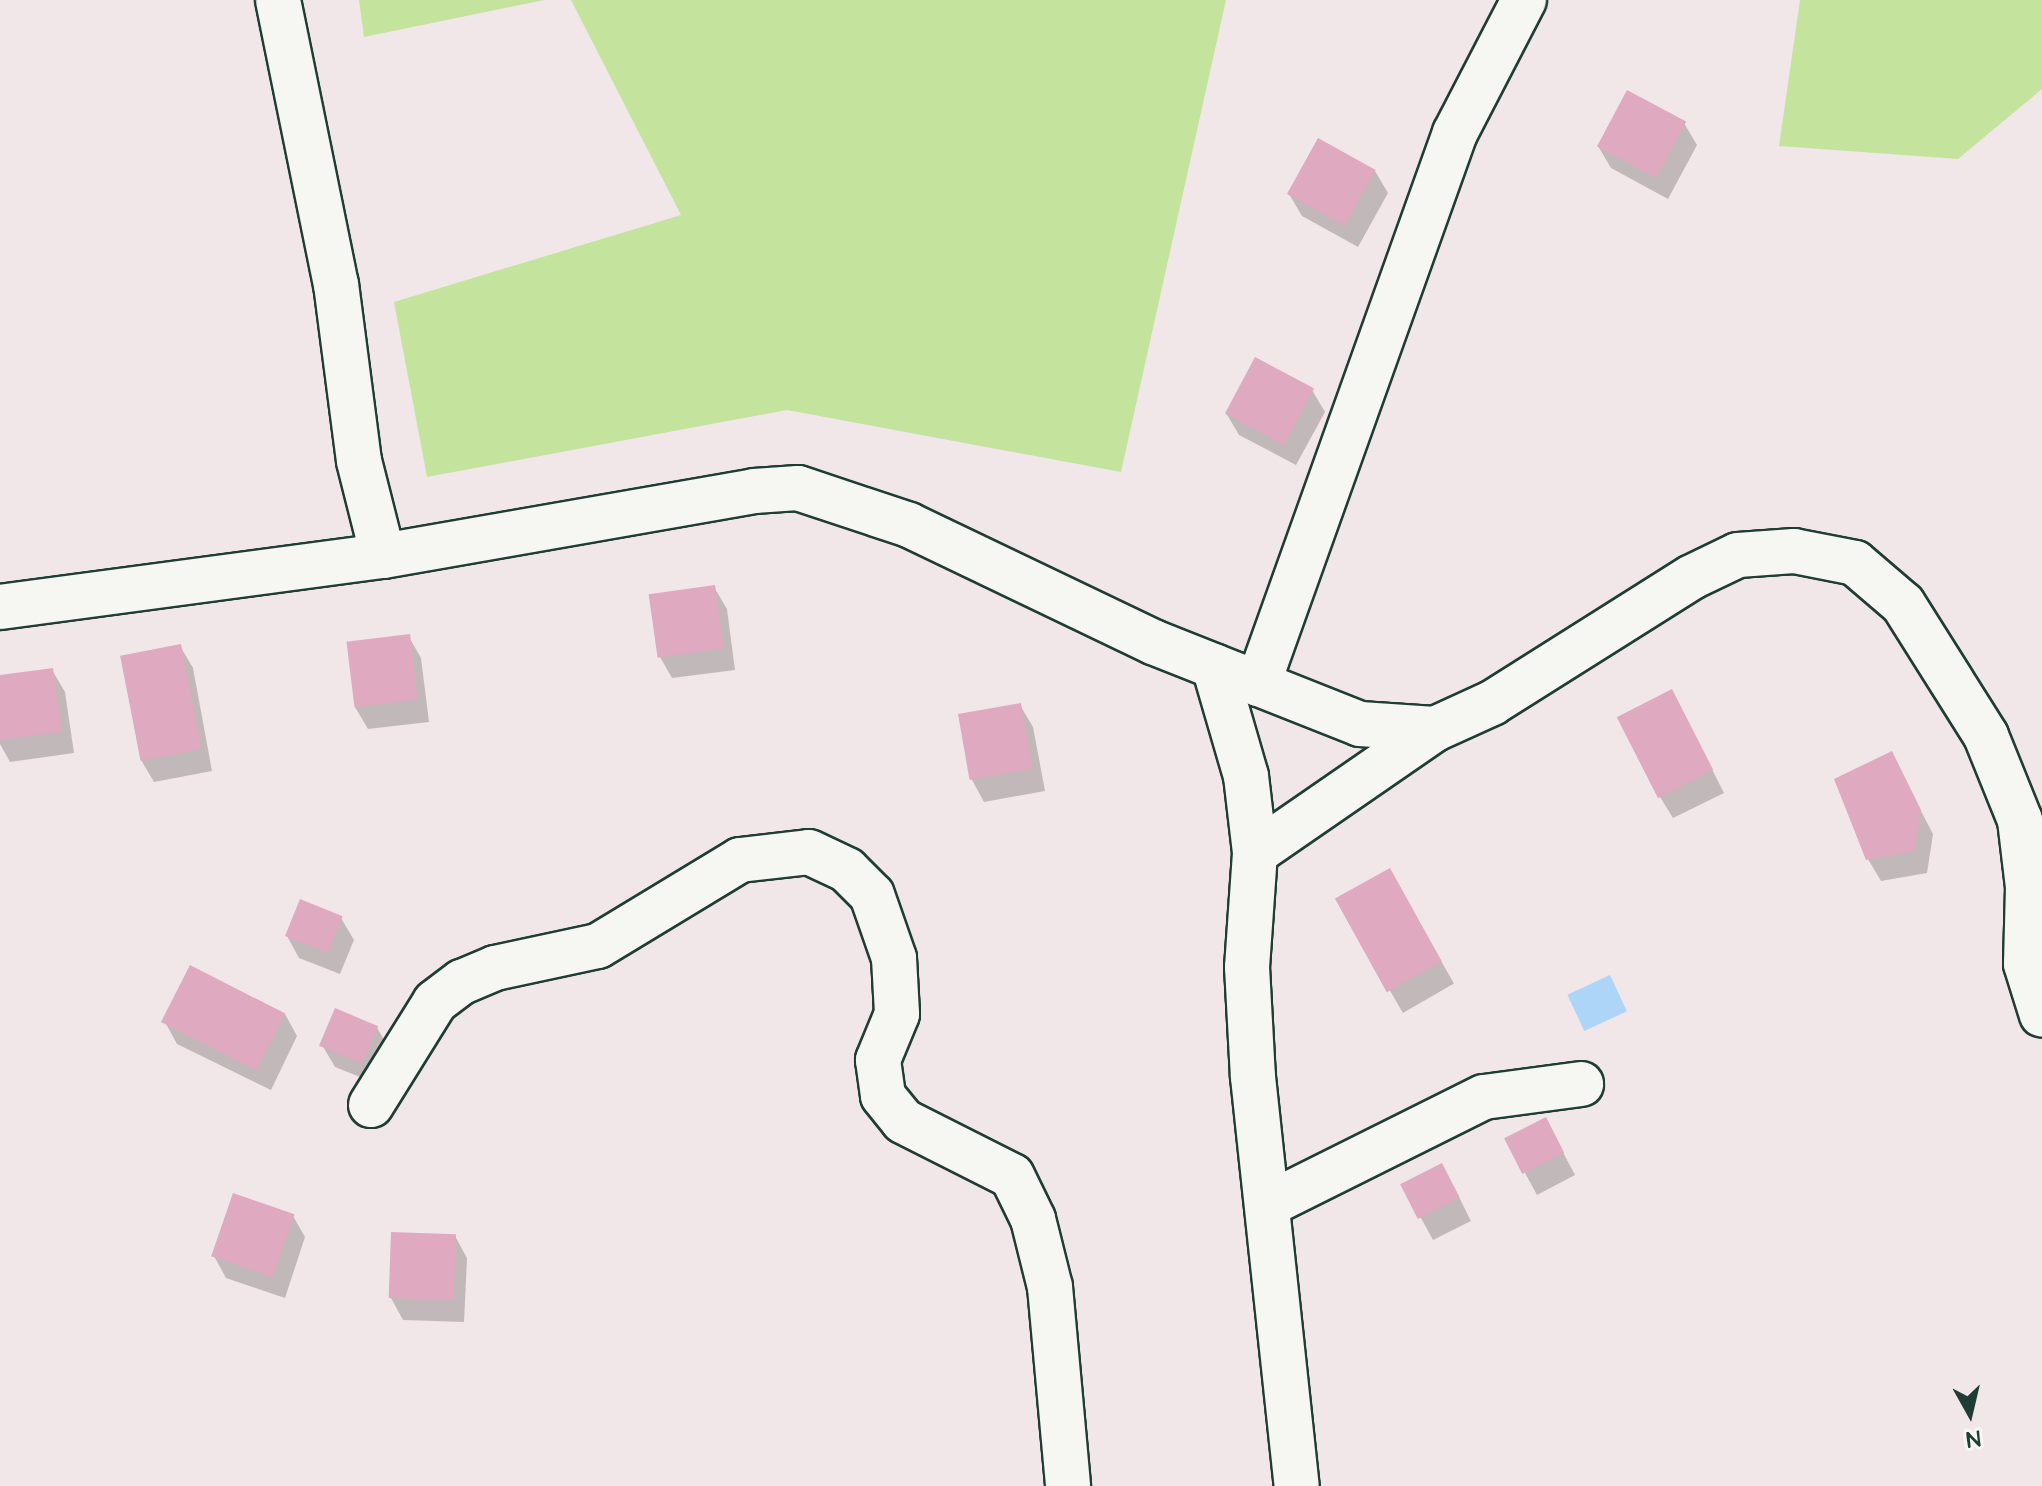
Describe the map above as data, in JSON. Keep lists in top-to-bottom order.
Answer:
{
  "north": "bottom"
}
